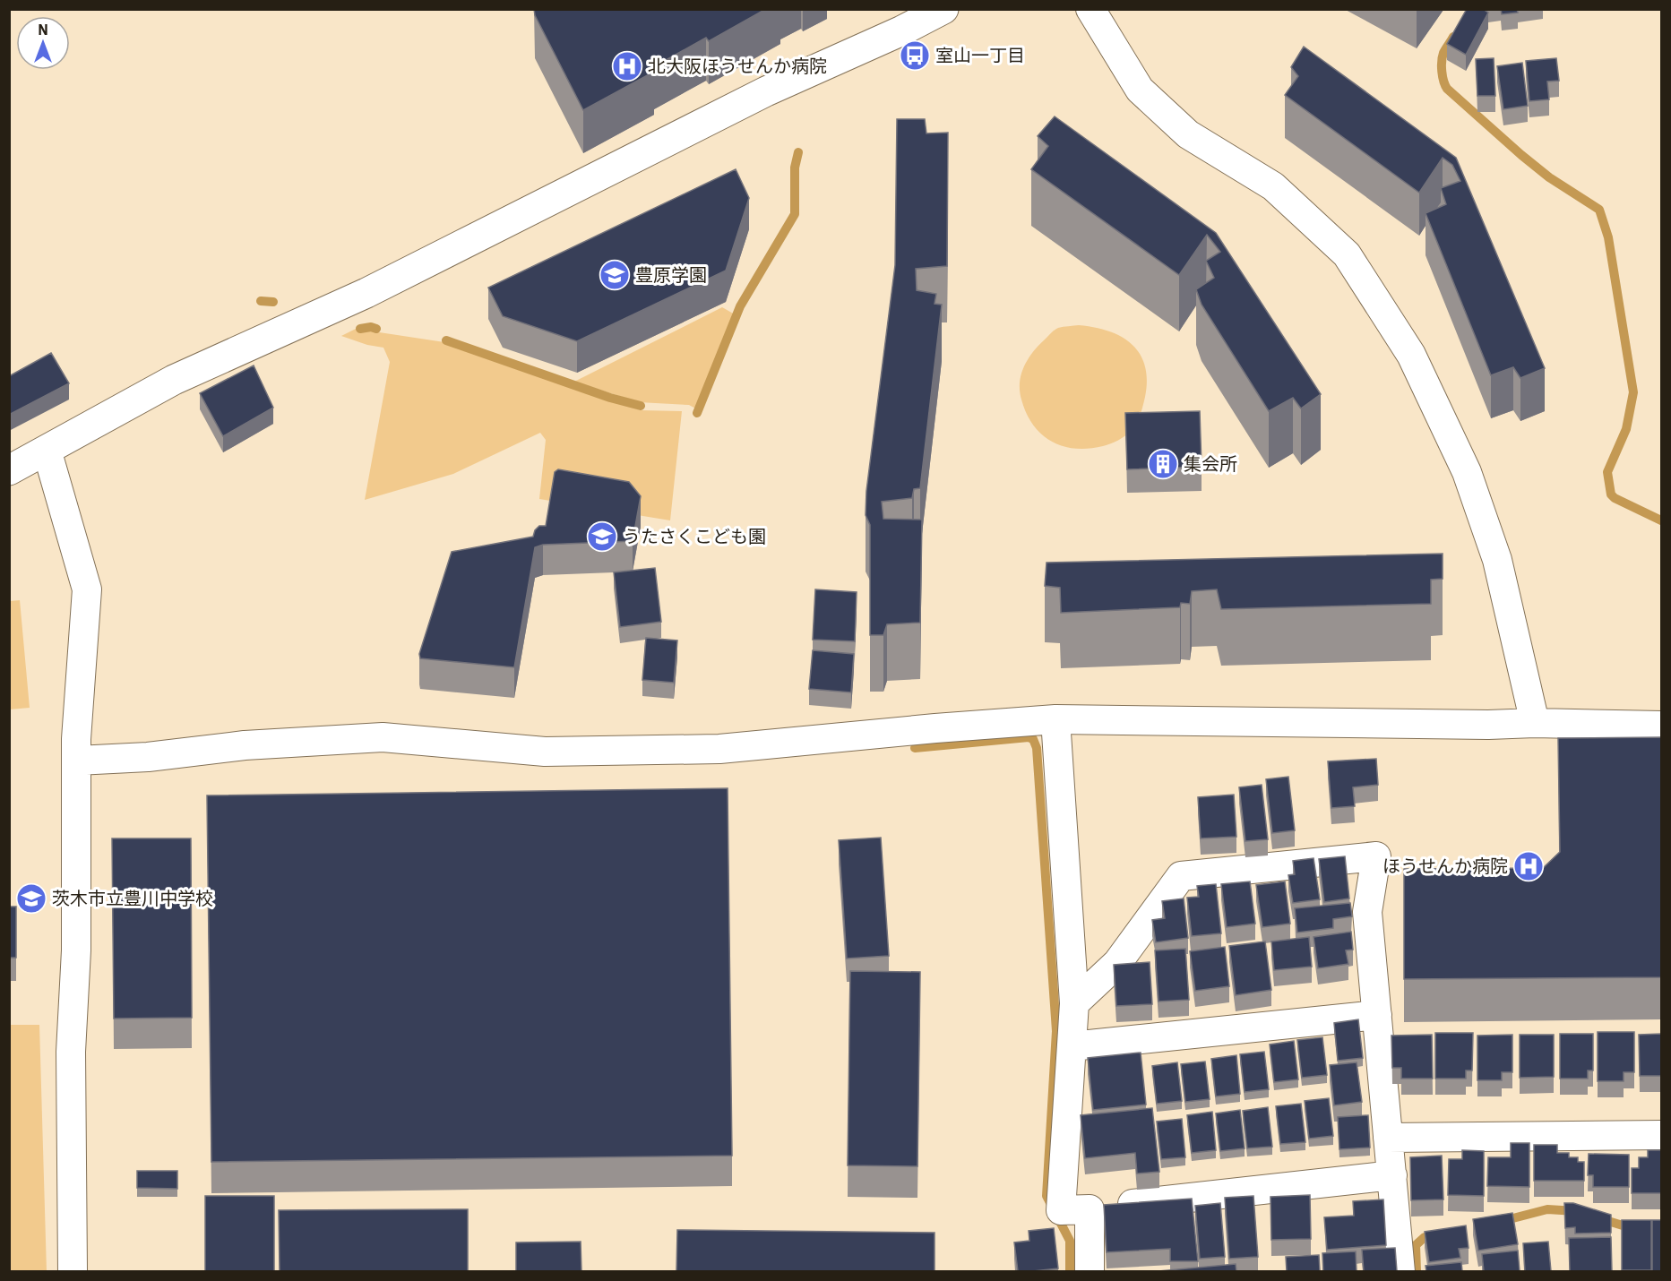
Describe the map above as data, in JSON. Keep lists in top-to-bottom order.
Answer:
{
  "places": {
    "bus stop": ["室山一丁目"],
    "hospital": ["北大阪ほうせんか病院", "ほうせんか病院"],
    "school or university": ["豊原学園", "うたさくこども園", "茨木市立豊川中学校"],
    "building": ["集会所"]
  },
  "north": "top"
}
